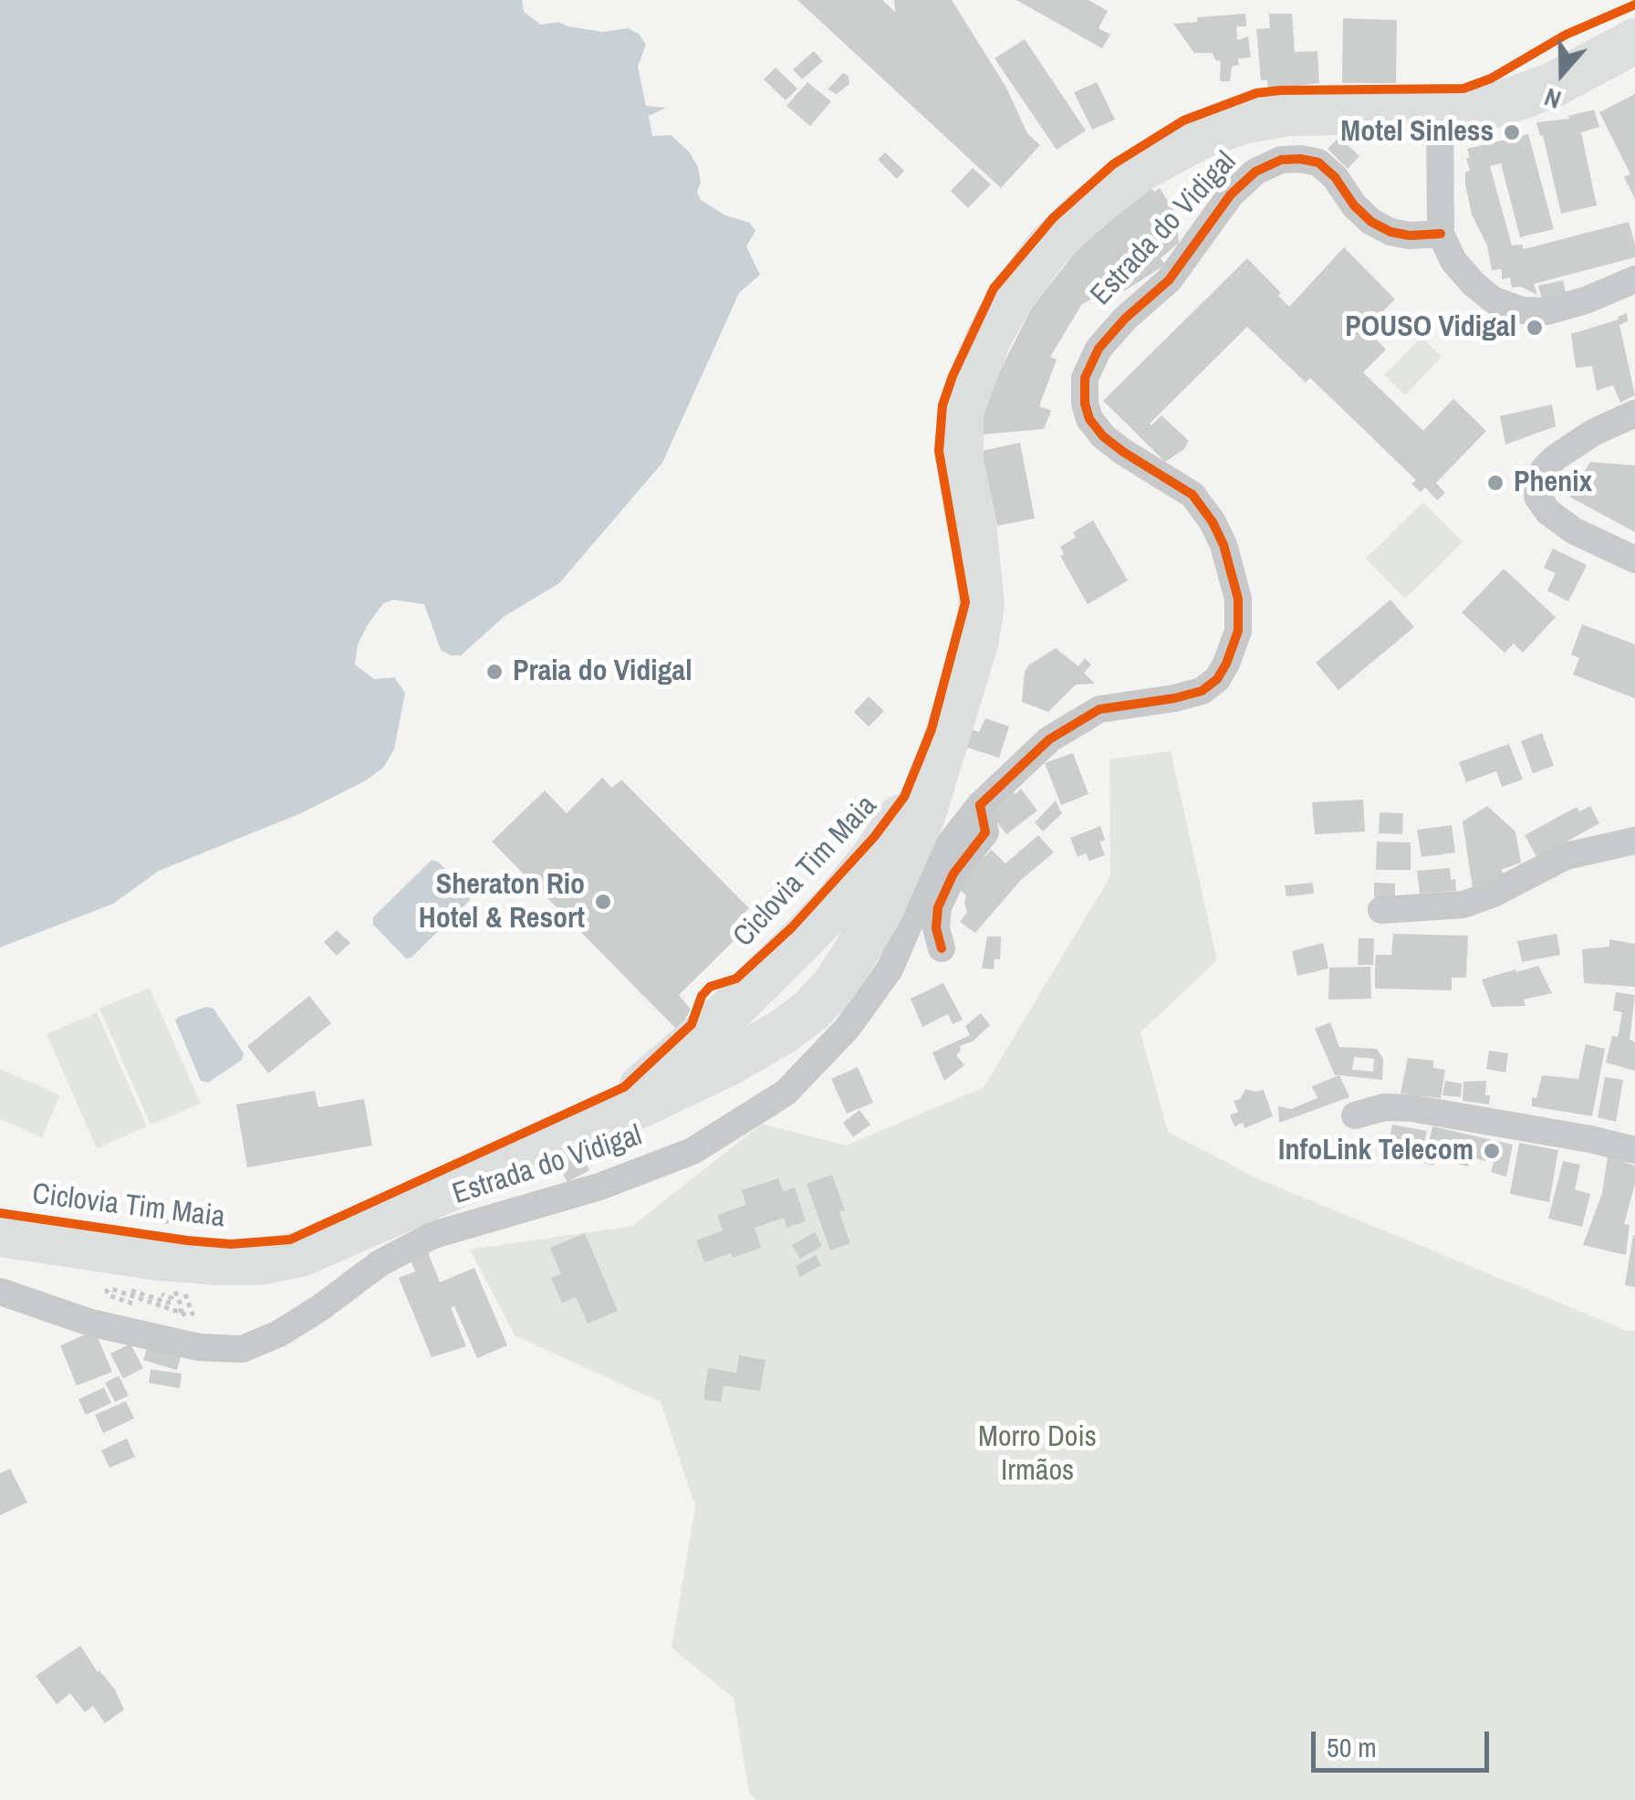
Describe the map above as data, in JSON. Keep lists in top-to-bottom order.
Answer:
{
  "streets": {
    "street": ["Estrada do Vidigal"],
    "cycle path": ["Ciclovia Tim Maia"]
  },
  "parks": ["Morro Dois Irmãos"],
  "places": [
    "Motel Sinless",
    "POUSO Vidigal",
    "Phenix",
    "Praia do Vidigal",
    "Sheraton Rio Hotel & Resort",
    "InfoLink Telecom"
  ],
  "scale_bar": "50 m",
  "north": "bottom"
}
